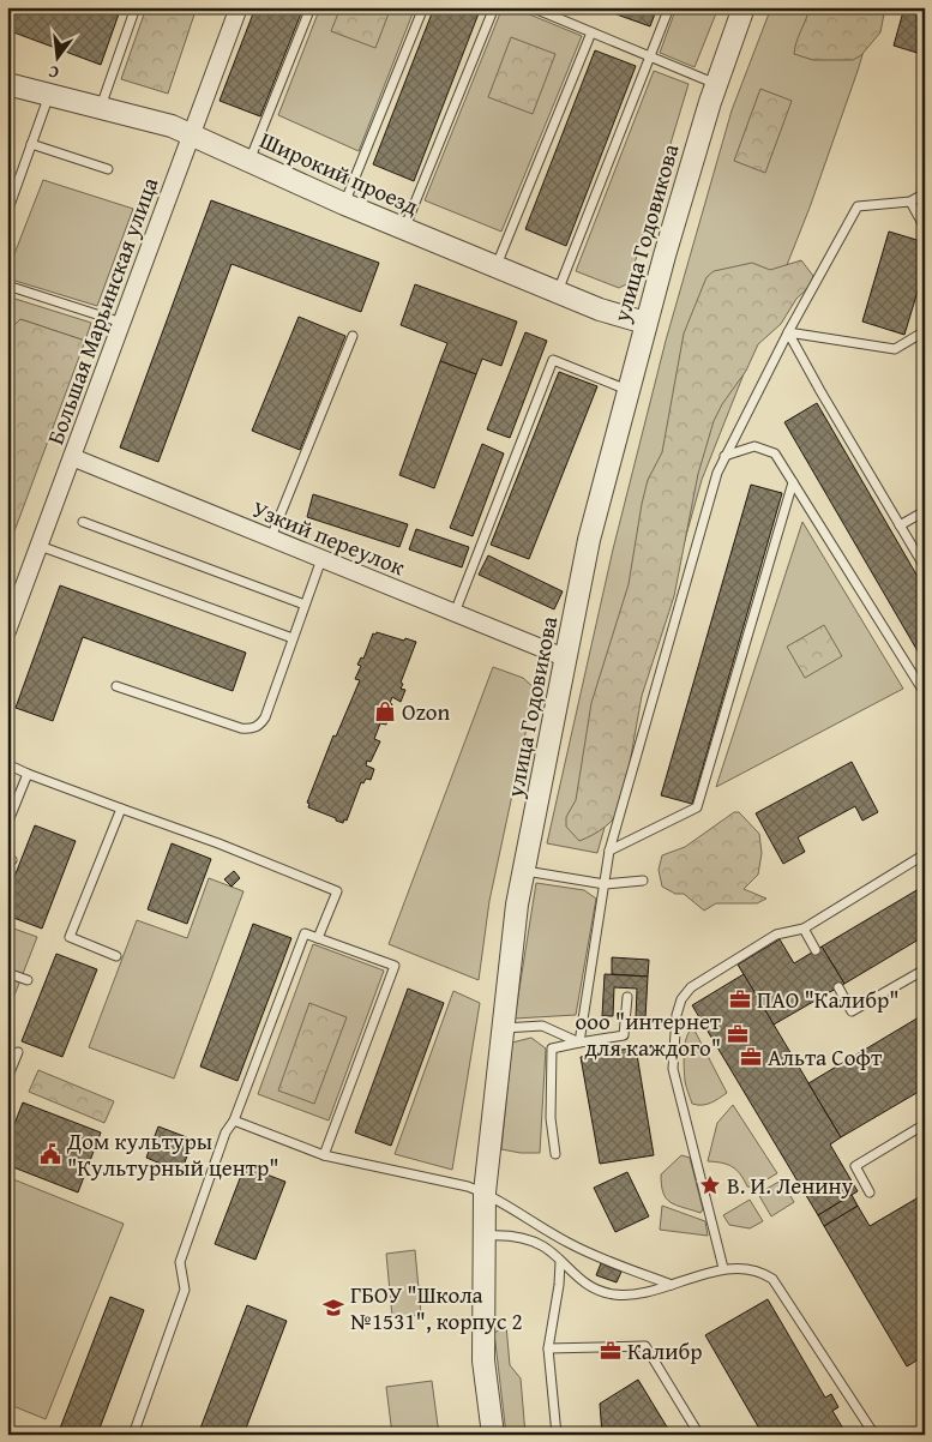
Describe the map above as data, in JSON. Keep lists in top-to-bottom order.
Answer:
{
  "streets": {
    "street": [
      "Широкий проезд",
      "улица Годовикова",
      "Большая Марьинская улица",
      "Узкий переулок"
    ]
  },
  "crossings": [
    ["Широкий проезд", "улица Годовикова"],
    ["Широкий проезд", "Большая Марьинская улица"],
    ["улица Годовикова", "Узкий переулок"],
    ["Большая Марьинская улица", "Узкий переулок"]
  ],
  "places": {
    "shop": ["Ozon"],
    "office": [
      "ПАО \"Калибр\"",
      "ооо \"интернет для каждого\"",
      "Альта Софт",
      "Калибр"
    ],
    "public building": ["Дом культуры \"Культурный центр\""],
    "place": ["В. И. Ленину"],
    "school or university": ["ГБОУ \"Школа №1531\", корпус 2"]
  },
  "north": "bottom"
}
